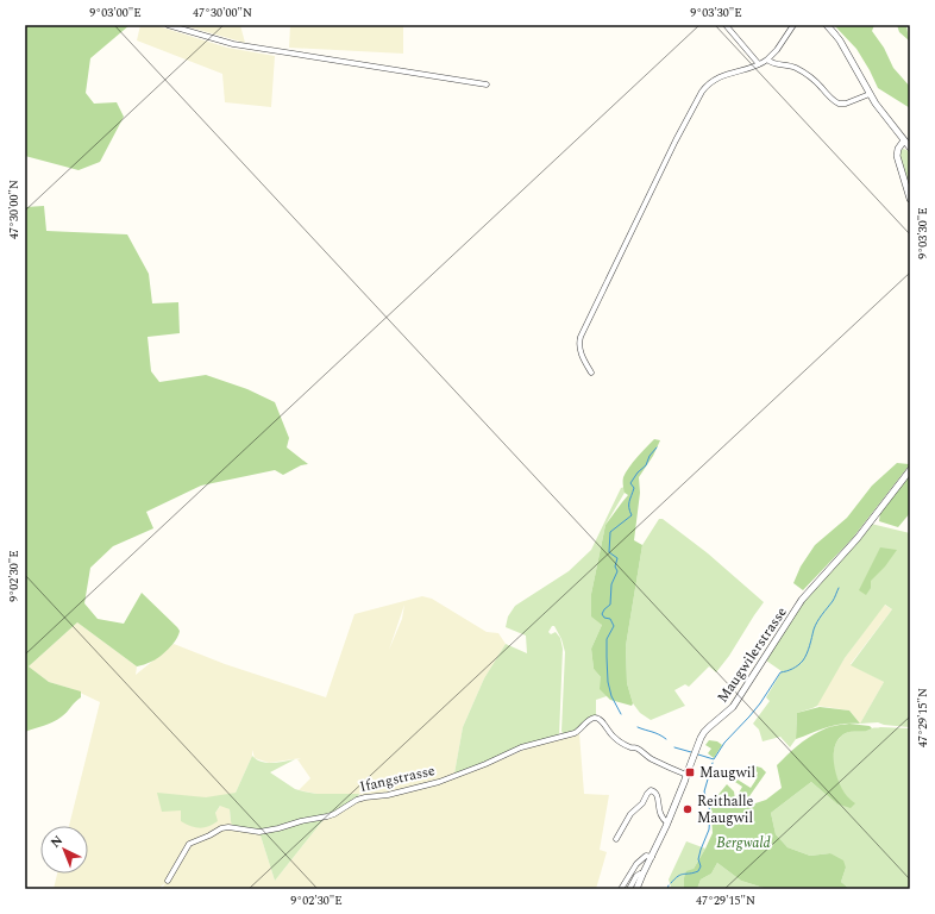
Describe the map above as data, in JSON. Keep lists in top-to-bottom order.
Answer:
{
  "streets": {
    "street": ["Maugwilerstrasse", "Ifangstrasse"]
  },
  "crossings": [
    ["Maugwilerstrasse", "Ifangstrasse"]
  ],
  "parks": ["Bergwald"],
  "places": {
    "transit": ["Maugwil"],
    "other": ["Reithalle Maugwil"]
  },
  "north": "top left",
  "coordinates": [
    "9°03'00\"E",
    "47°30'00\"N",
    "9°03'30\"E",
    "9°02'30\"E",
    "47°29'15\"N"
  ]
}
